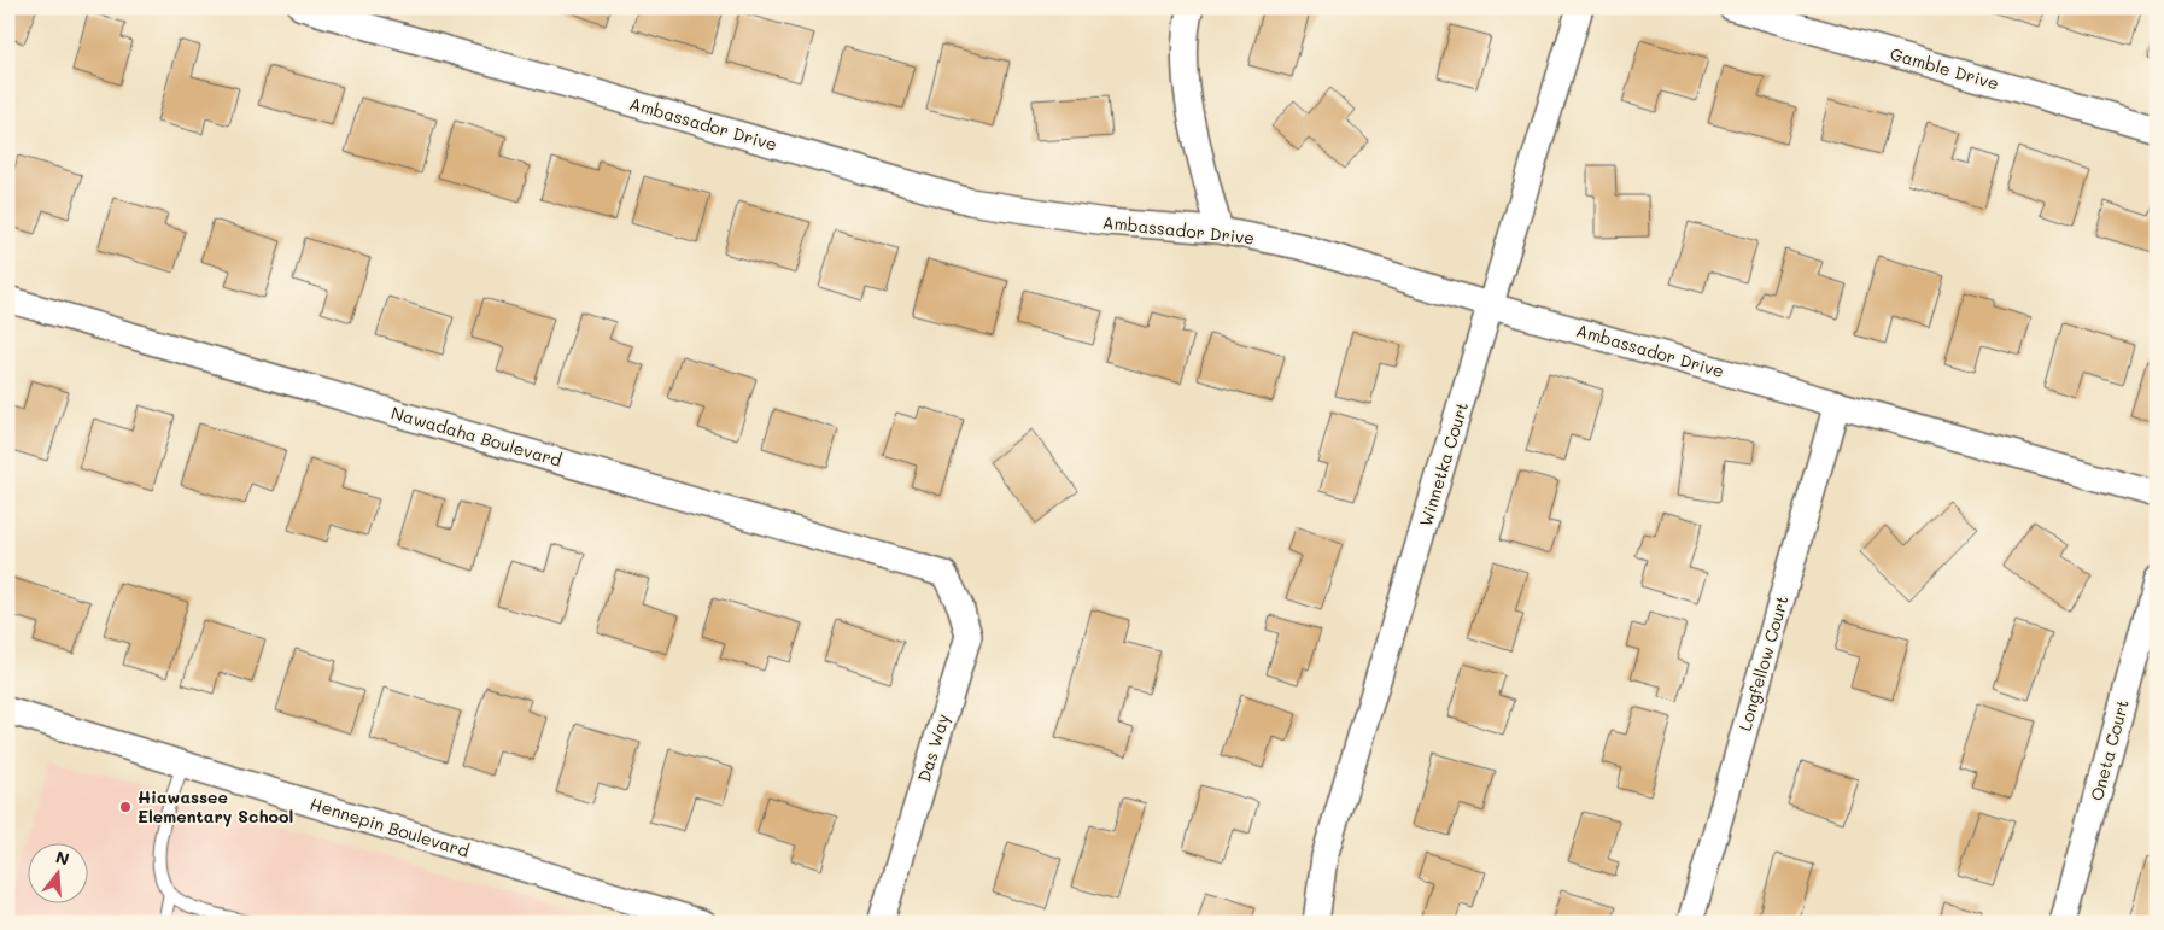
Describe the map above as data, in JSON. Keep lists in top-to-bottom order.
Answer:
{
  "streets": {
    "street": [
      "Gamble Drive",
      "Ambassador Drive",
      "Nawadaha Boulevard",
      "Winnetka Court",
      "Longfellow Court",
      "Das Way",
      "Oneta Court",
      "Hennepin Boulevard"
    ]
  },
  "crossings": [
    ["Ambassador Drive", "Winnetka Court"],
    ["Ambassador Drive", "Longfellow Court"],
    ["Nawadaha Boulevard", "Das Way"]
  ],
  "places": ["Hiawassee Elementary School"],
  "north": "top"
}
